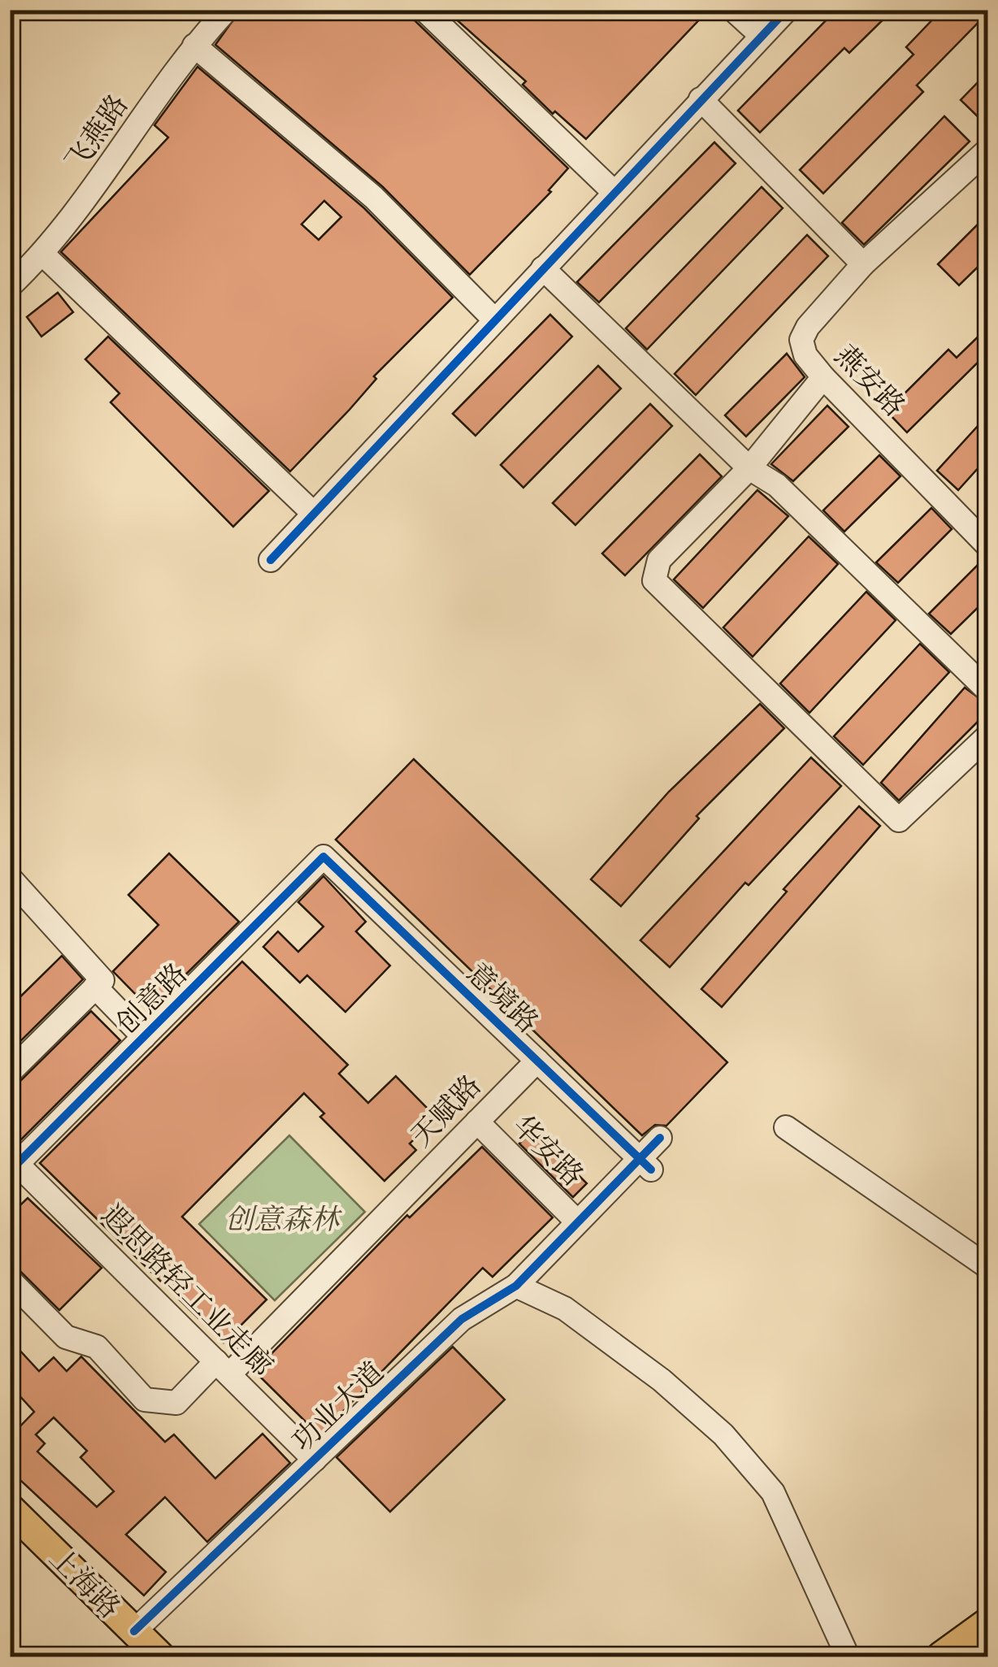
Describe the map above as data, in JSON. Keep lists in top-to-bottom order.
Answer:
{
  "streets": {
    "main road": ["上海路"],
    "street": [
      "飞燕路",
      "燕安路",
      "意境路",
      "创意路",
      "天赋路",
      "华安路",
      "遐思路轻工业走廊",
      "功业大道"
    ]
  },
  "crossings": [
    ["意境路", "创意路"],
    ["意境路", "天赋路"],
    ["意境路", "功业大道"],
    ["创意路", "遐思路轻工业走廊"],
    ["天赋路", "华安路"],
    ["天赋路", "遐思路轻工业走廊"],
    ["华安路", "功业大道"],
    ["遐思路轻工业走廊", "功业大道"],
    ["功业大道", "上海路"]
  ],
  "parks": ["创意森林"]
}
